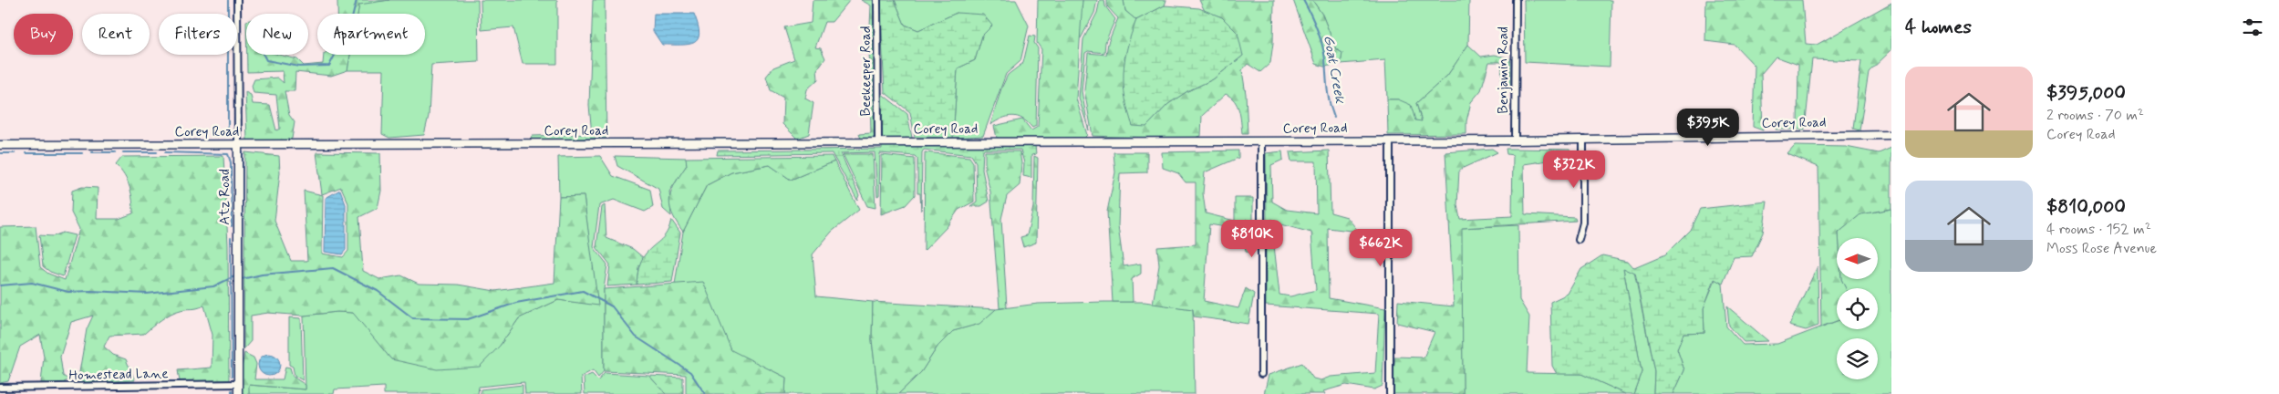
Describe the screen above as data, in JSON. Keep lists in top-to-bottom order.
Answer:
{
  "streets": {
    "street": [
      "Benjamin Road",
      "Beekeeper Road",
      "Corey Road",
      "Atz Road",
      "Homestead Lane"
    ]
  },
  "crossings": [
    ["Benjamin Road", "Corey Road"],
    ["Beekeeper Road", "Corey Road"],
    ["Corey Road", "Atz Road"],
    ["Atz Road", "Homestead Lane"]
  ],
  "water": ["Goat Creek"],
  "north": "left",
  "page": {
    "heading": "4 homes",
    "chip": [
      "Buy",
      "Rent",
      "Filters",
      "New",
      "Apartment"
    ],
    "list": [
      {
        "name": "$395,000",
        "note": "2 rooms · 70 m² · Corey Road"
      },
      {
        "name": "$810,000",
        "note": "4 rooms · 152 m² · Moss Rose Avenue"
      }
    ],
    "price": [
      "$395K",
      "$322K",
      "$810K",
      "$662K"
    ]
  }
}
